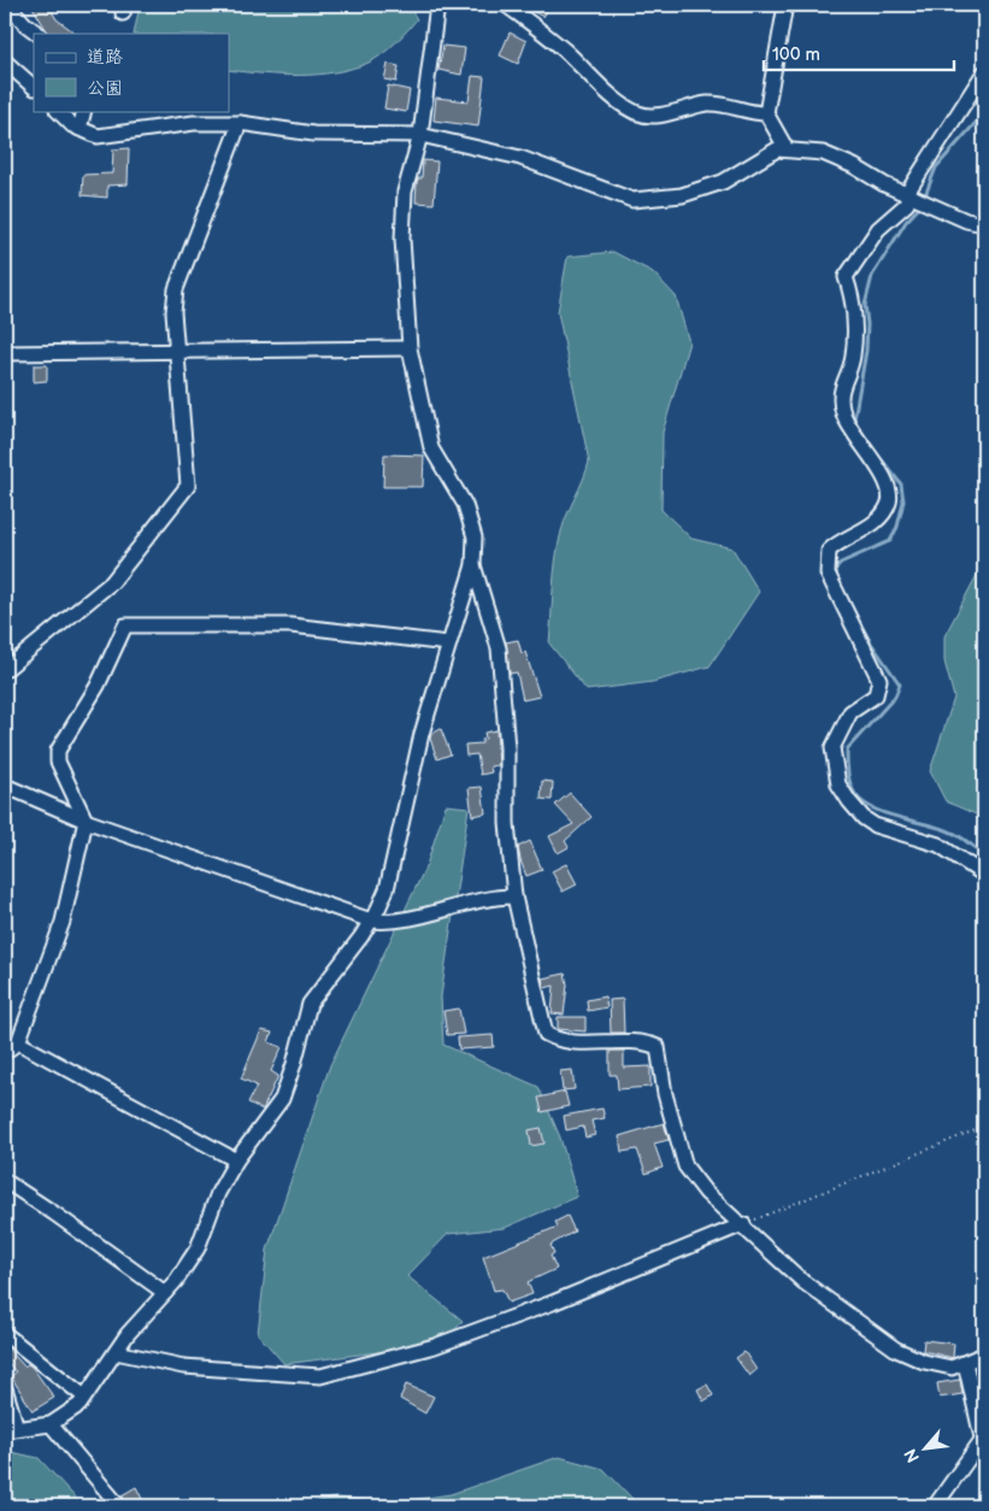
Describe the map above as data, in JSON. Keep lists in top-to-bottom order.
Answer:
{
  "legend": ["道路", "公園"],
  "scale_bar": "100 m",
  "north": "bottom left"
}
